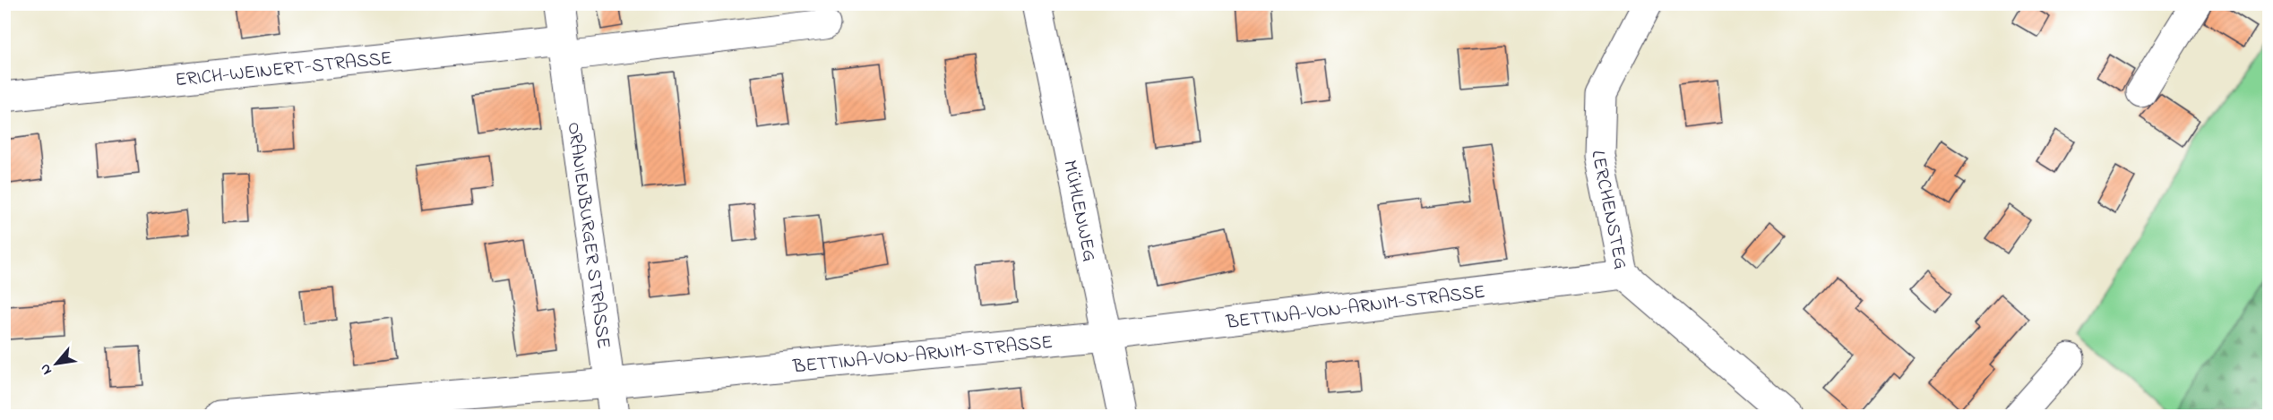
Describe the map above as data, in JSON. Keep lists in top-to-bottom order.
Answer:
{
  "streets": {
    "street": [
      "ERICH-WEINERT-STRASSE",
      "MÜHLENWEG",
      "LERCHENSTEG",
      "ORANIENBURGER STRASSE",
      "BETTINA-VON-ARNIM-STRASSE"
    ]
  },
  "crossings": [
    ["ERICH-WEINERT-STRASSE", "ORANIENBURGER STRASSE"],
    ["MÜHLENWEG", "BETTINA-VON-ARNIM-STRASSE"],
    ["LERCHENSTEG", "BETTINA-VON-ARNIM-STRASSE"],
    ["ORANIENBURGER STRASSE", "BETTINA-VON-ARNIM-STRASSE"]
  ],
  "north": "bottom left"
}
